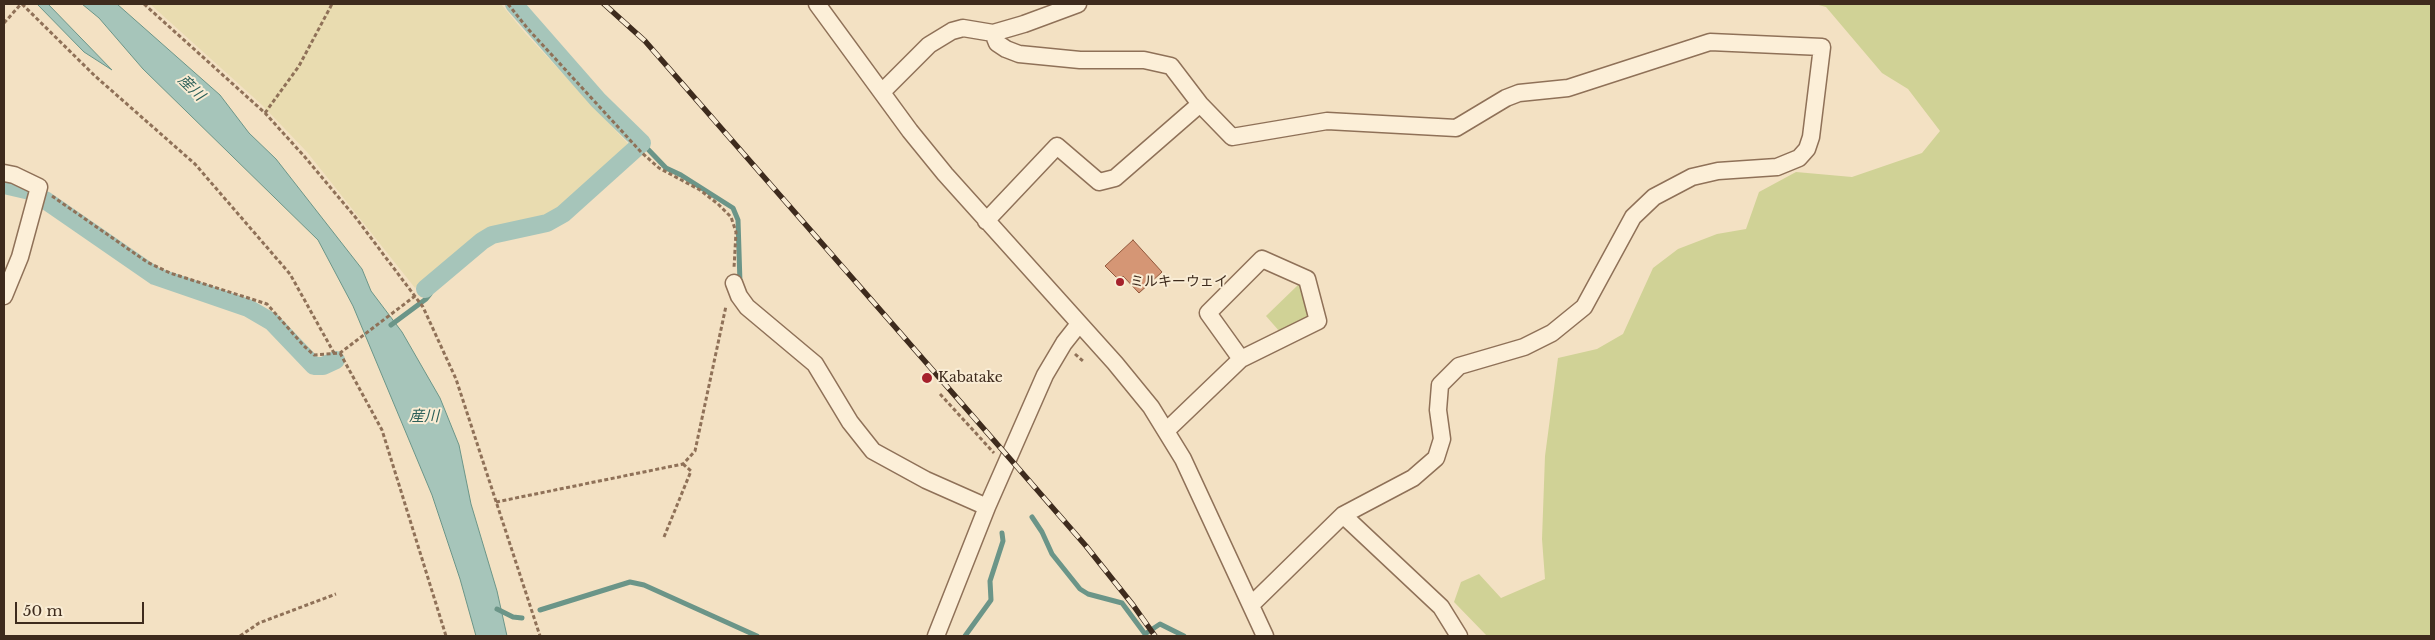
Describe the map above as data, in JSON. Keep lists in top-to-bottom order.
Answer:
{
  "water": ["産川"],
  "places": ["ミルキーウェイ", "Kabatake"],
  "scale_bar": "50 m"
}
